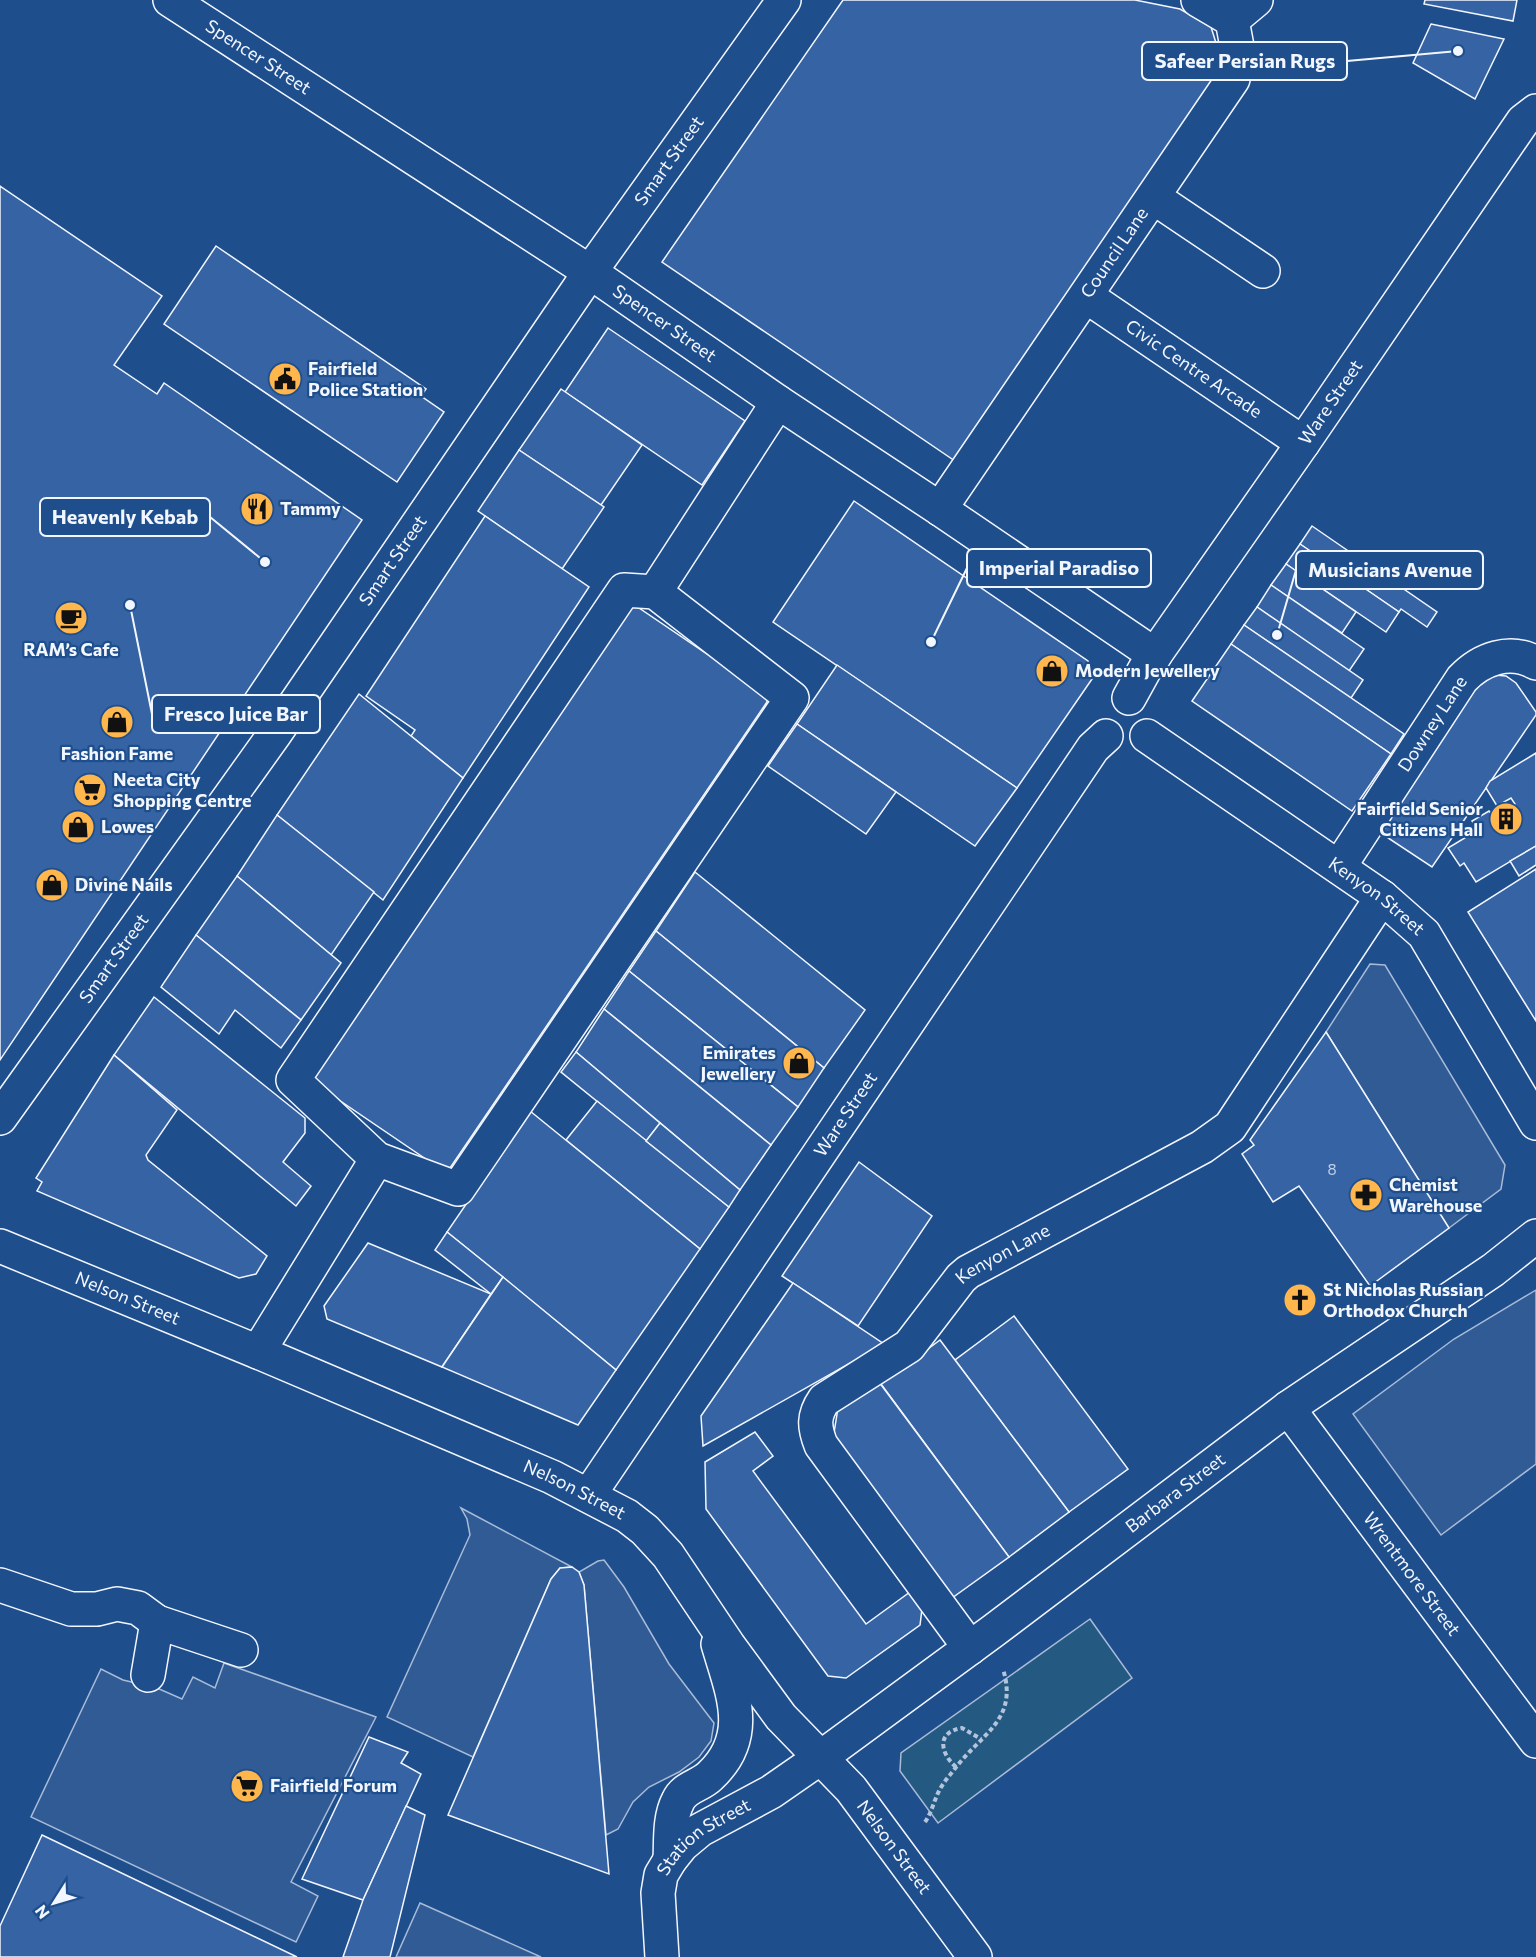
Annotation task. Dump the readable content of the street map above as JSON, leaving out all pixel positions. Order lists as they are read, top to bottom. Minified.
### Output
{"streets":{"street":["Spencer Street","Smart Street","Council Lane","Civic Centre Arcade","Ware Street","Downey Lane","Kenyon Street","Kenyon Lane","Nelson Street","Barbara Street","Wrentmore Street","Station Street"]},"crossings":[["Spencer Street","Smart Street"],["Spencer Street","Council Lane"],["Spencer Street","Ware Street"],["Council Lane","Civic Centre Arcade"],["Civic Centre Arcade","Ware Street"],["Ware Street","Kenyon Street"],["Ware Street","Nelson Street"],["Downey Lane","Kenyon Street"],["Kenyon Street","Kenyon Lane"],["Kenyon Lane","Barbara Street"],["Nelson Street","Barbara Street"],["Nelson Street","Station Street"],["Barbara Street","Wrentmore Street"],["Barbara Street","Station Street"]],"places":{"other":["Safeer Persian Rugs","Heavenly Kebab","Fresco Juice Bar","Musicians Avenue","Imperial Paradiso"],"public building":["Fairfield Police Station"],"restaurant":["Tammy"],"cafe":["RAM’s Cafe"],"shop":["Modern Jewellery","Fashion Fame","Lowes","Divine Nails","Emirates Jewellery"],"supermarket":["Neeta City Shopping Centre","Fairfield Forum"],"building":["Fairfield Senior Citizens Hall"],"pharmacy":["Chemist Warehouse"],"church":["St Nicholas Russian Orthodox Church"]},"house_numbers":["8"],"north":"bottom left"}
